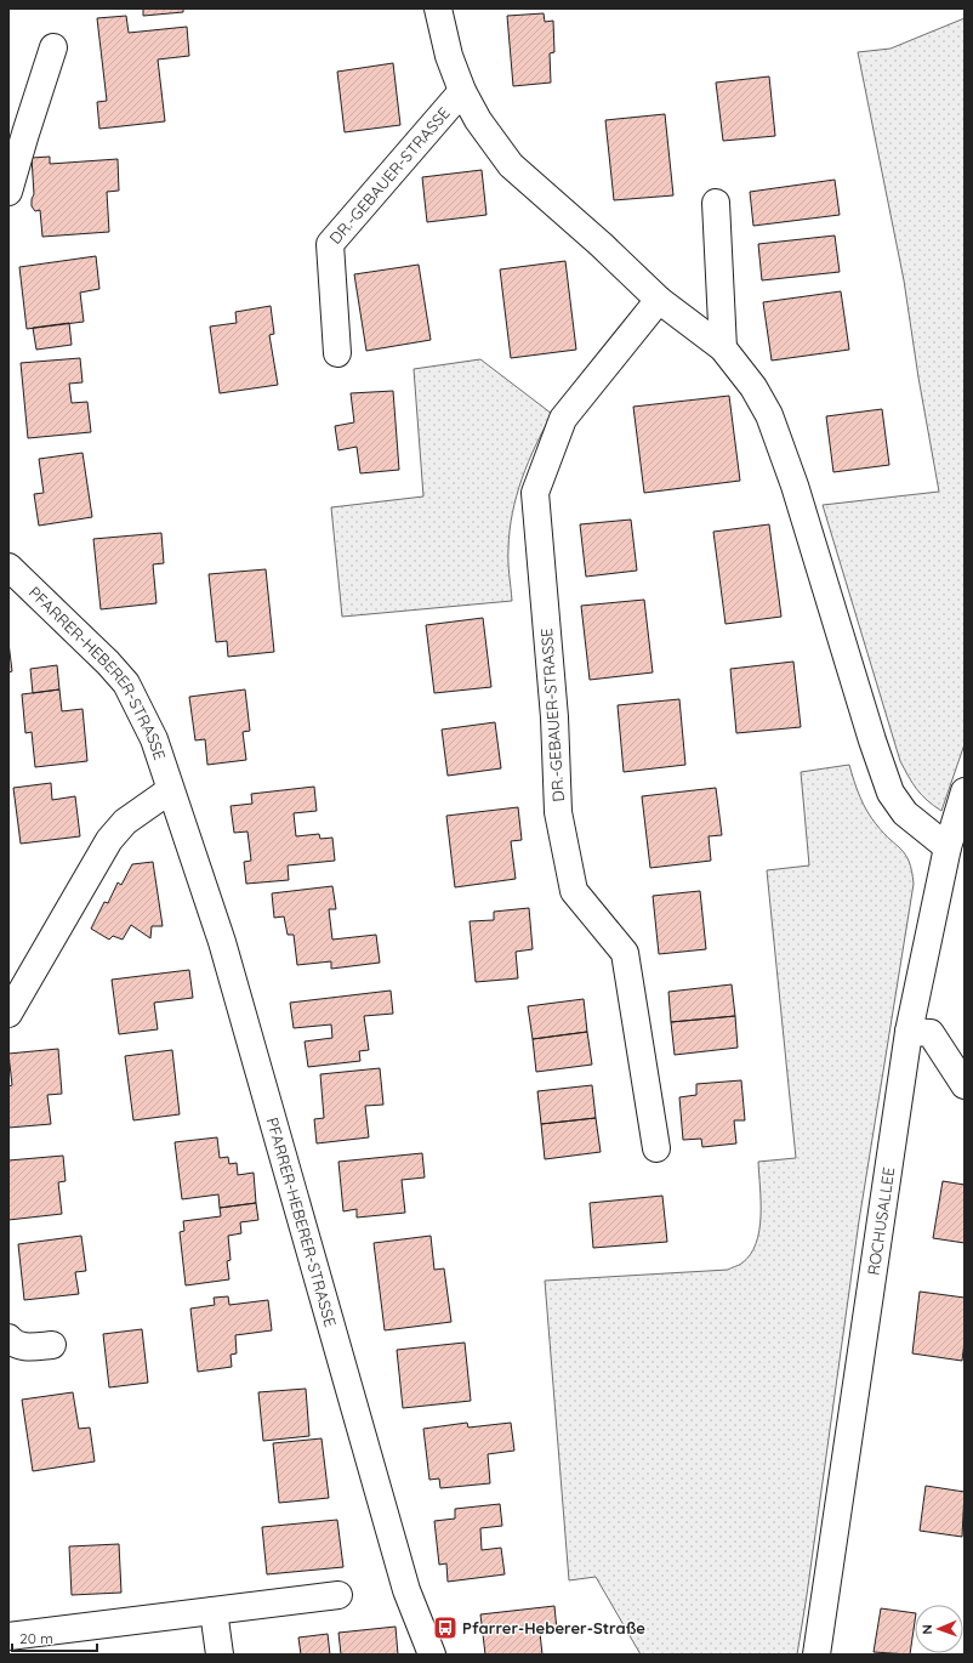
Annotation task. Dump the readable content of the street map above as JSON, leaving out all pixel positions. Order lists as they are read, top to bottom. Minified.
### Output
{"streets":{"street":["DR.-GEBAUER-STRASSE","PFARRER-HEBERER-STRASSE","ROCHUSALLEE"]},"crossings":[["DR.-GEBAUER-STRASSE","ROCHUSALLEE"]],"places":{"bus stop":["Pfarrer-Heberer-Straße"]},"scale_bar":"20 m","north":"left"}
